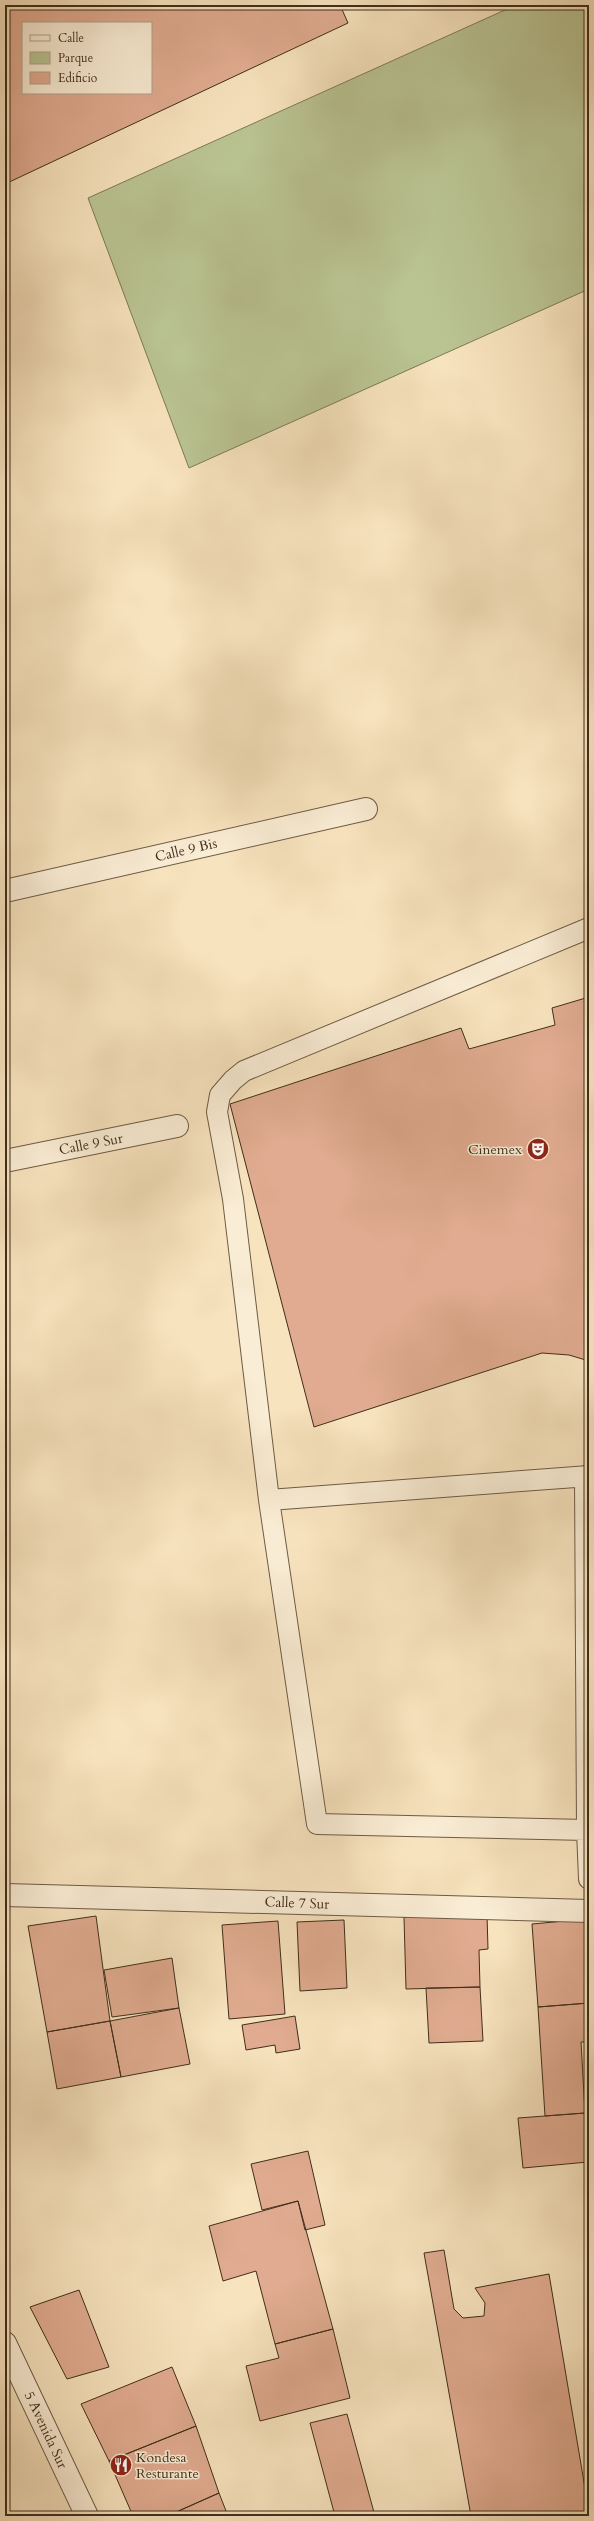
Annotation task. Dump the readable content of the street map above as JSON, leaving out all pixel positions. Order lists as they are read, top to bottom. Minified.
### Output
{"streets":{"street":["Calle 9 Bis","Calle 9 Sur","Calle 7 Sur","5 Avenida Sur"]},"places":{"theatre":["Cinemex"],"restaurant":["Kondesa Resturante"]},"legend":["Calle","Parque","Edificio"]}
